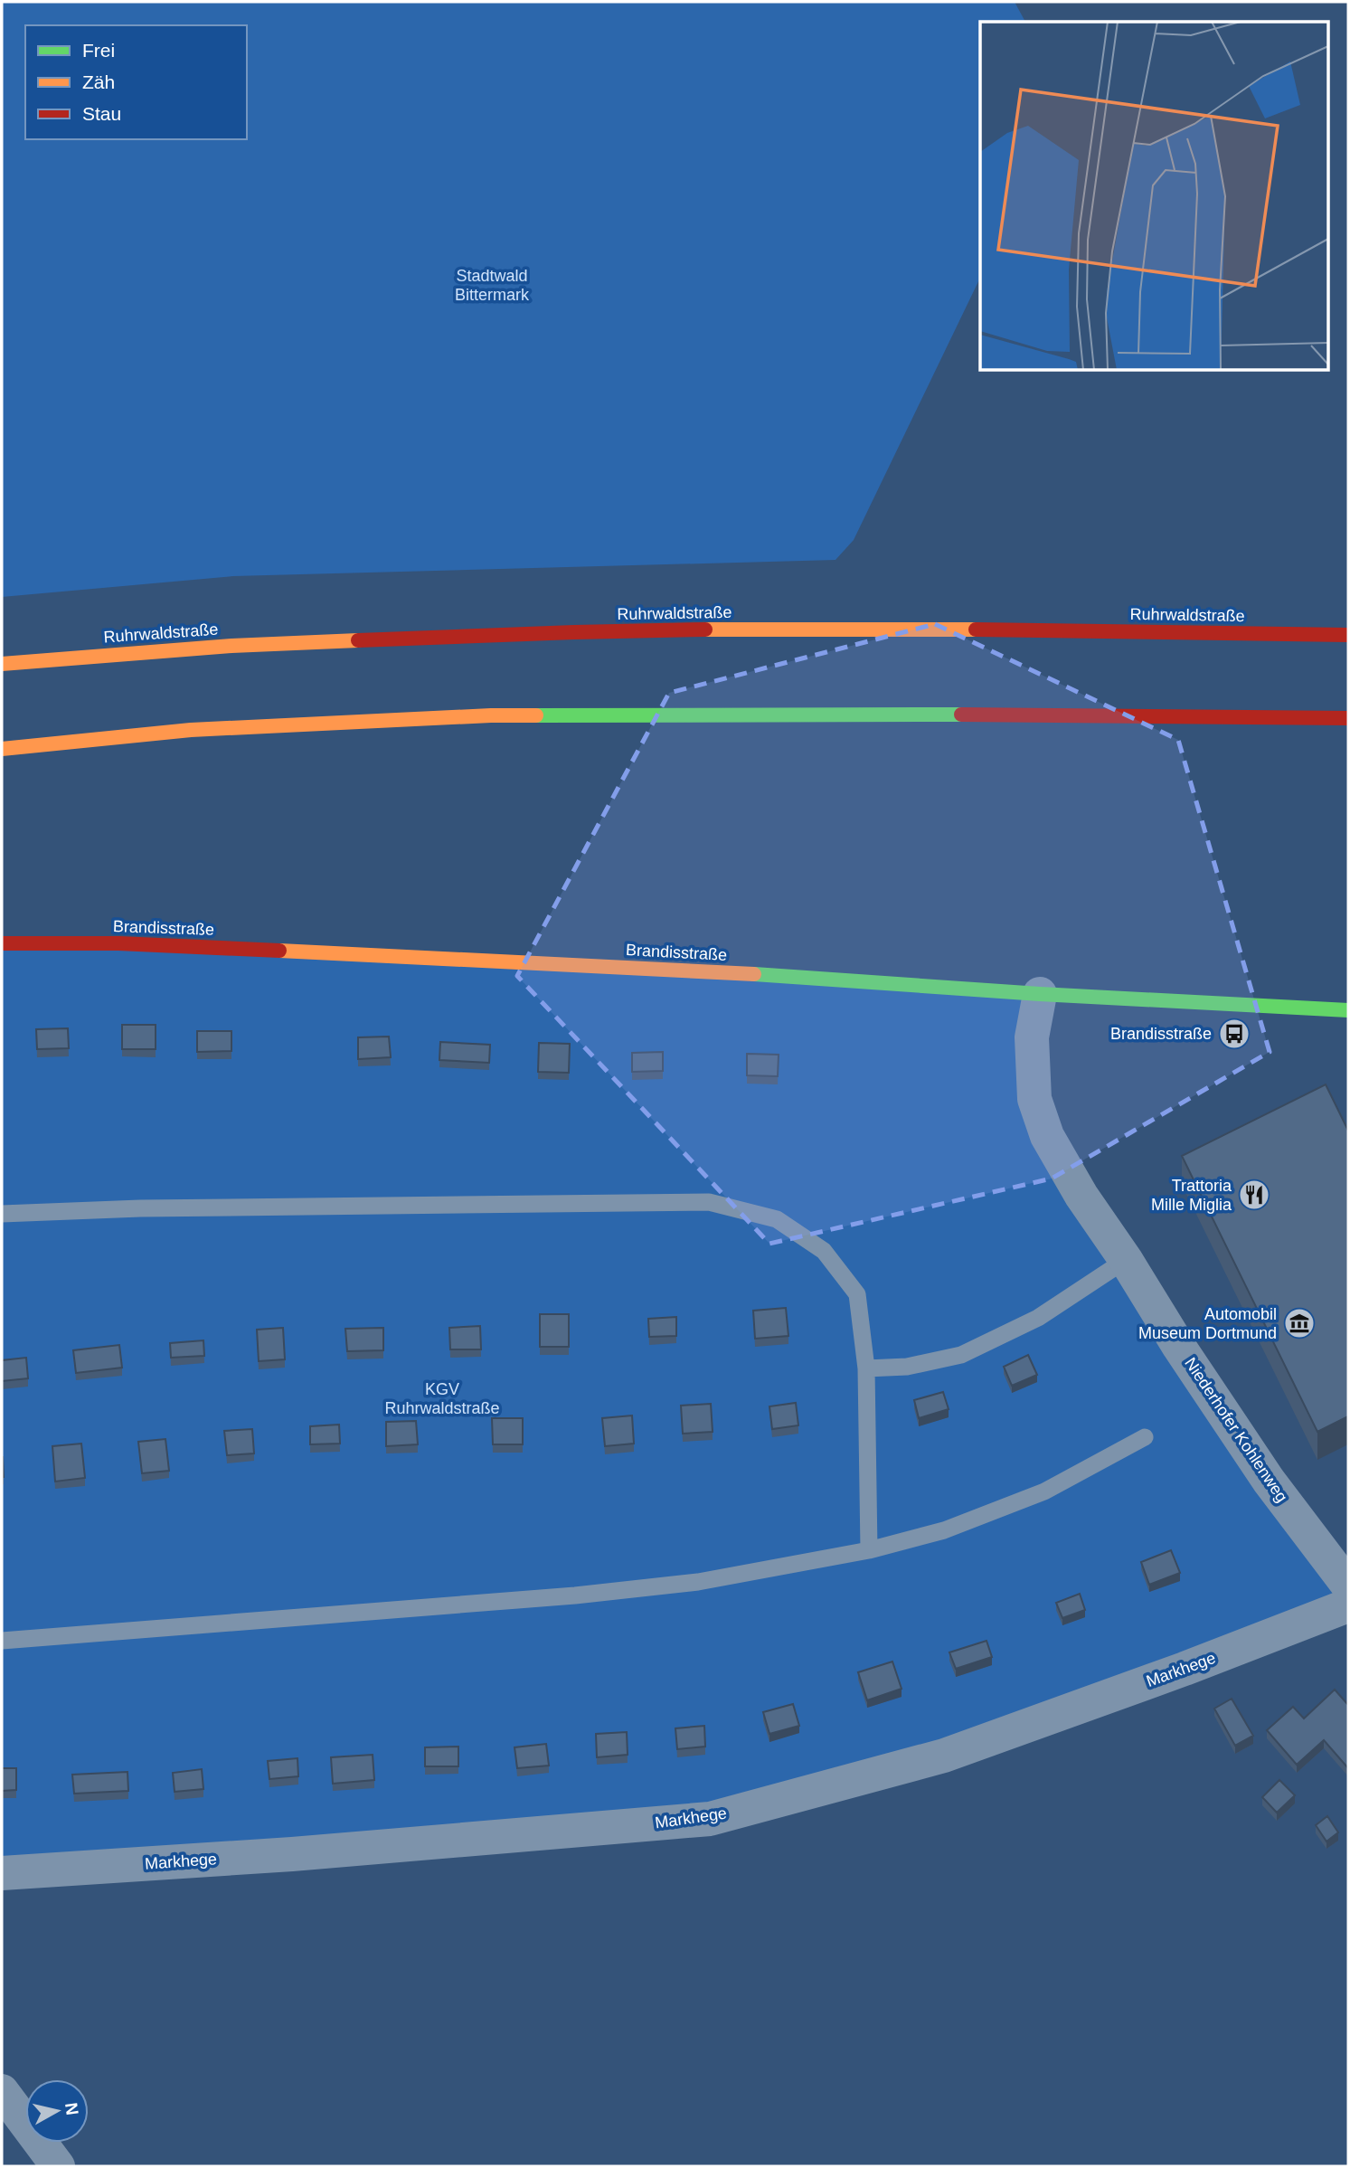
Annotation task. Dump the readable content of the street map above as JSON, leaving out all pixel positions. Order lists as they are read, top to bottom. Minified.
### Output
{"streets":{"main road":["Ruhrwaldstraße","Brandisstraße"],"street":["Niederhofer Kohlenweg","Markhege"]},"crossings":[["Brandisstraße","Niederhofer Kohlenweg"]],"parks":["Stadtwald Bittermark","KGV Ruhrwaldstraße"],"places":{"bus stop":["Brandisstraße"],"restaurant":["Trattoria Mille Miglia"],"museum":["Automobil Museum Dortmund"]},"legend":["Frei","Zäh","Stau"],"north":"right"}
